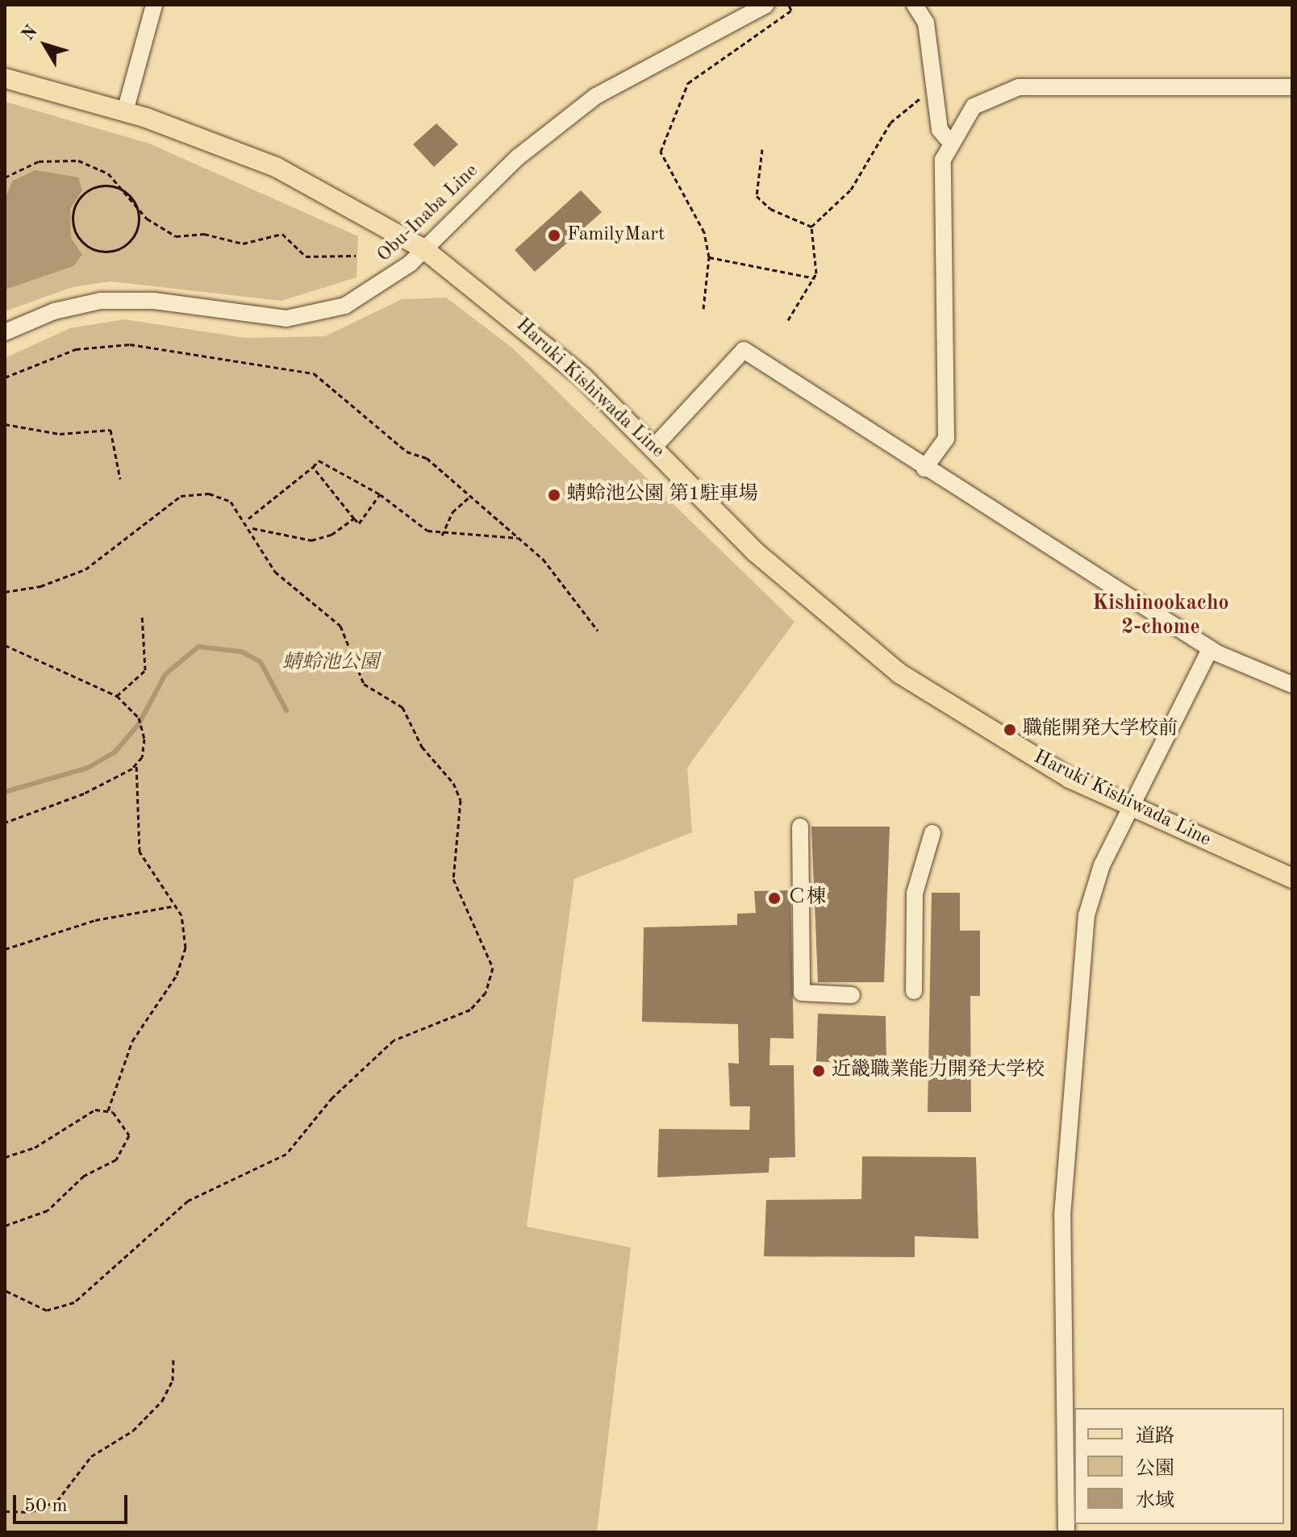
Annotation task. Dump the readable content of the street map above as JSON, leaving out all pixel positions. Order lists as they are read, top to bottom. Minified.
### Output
{"streets":{"main road":["Haruki Kishiwada Line"],"street":["Obu-Inaba Line"]},"crossings":[["Obu-Inaba Line","Haruki Kishiwada Line"]],"districts":["Kishinookacho 2-chome"],"parks":["蜻蛉池公園"],"places":["FamilyMart","蜻蛉池公園 第1駐車場","職能開発大学校前","Ｃ棟","近畿職業能力開発大学校"],"legend":["道路","公園","水域"],"scale_bar":"50 m","north":"top left"}
